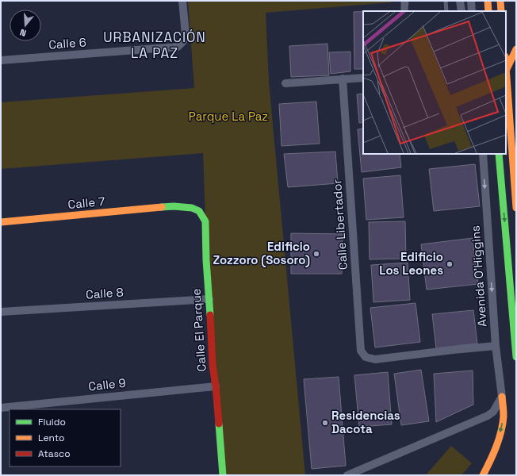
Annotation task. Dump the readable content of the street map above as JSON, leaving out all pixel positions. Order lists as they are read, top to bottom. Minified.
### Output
{"streets":{"main road":["Calle 7","Calle El Parque"],"street":["Calle 6","Calle Libertador","Avenida O'Higgins","Calle 8","Calle 9"]},"crossings":[["Calle 7","Calle El Parque"],["Calle Libertador","Avenida O'Higgins"],["Calle 8","Calle El Parque"],["Calle El Parque","Calle 9"]],"one_way":["Avenida O'Higgins"],"districts":["URBANIZACIÓN LA PAZ"],"parks":["Parque La Paz"],"places":["Edificio Zozzoro (Sosoro)","Edificio Los Leones","Residencias Dacota"],"legend":["Fluido","Lento","Atasco"],"north":"bottom"}
